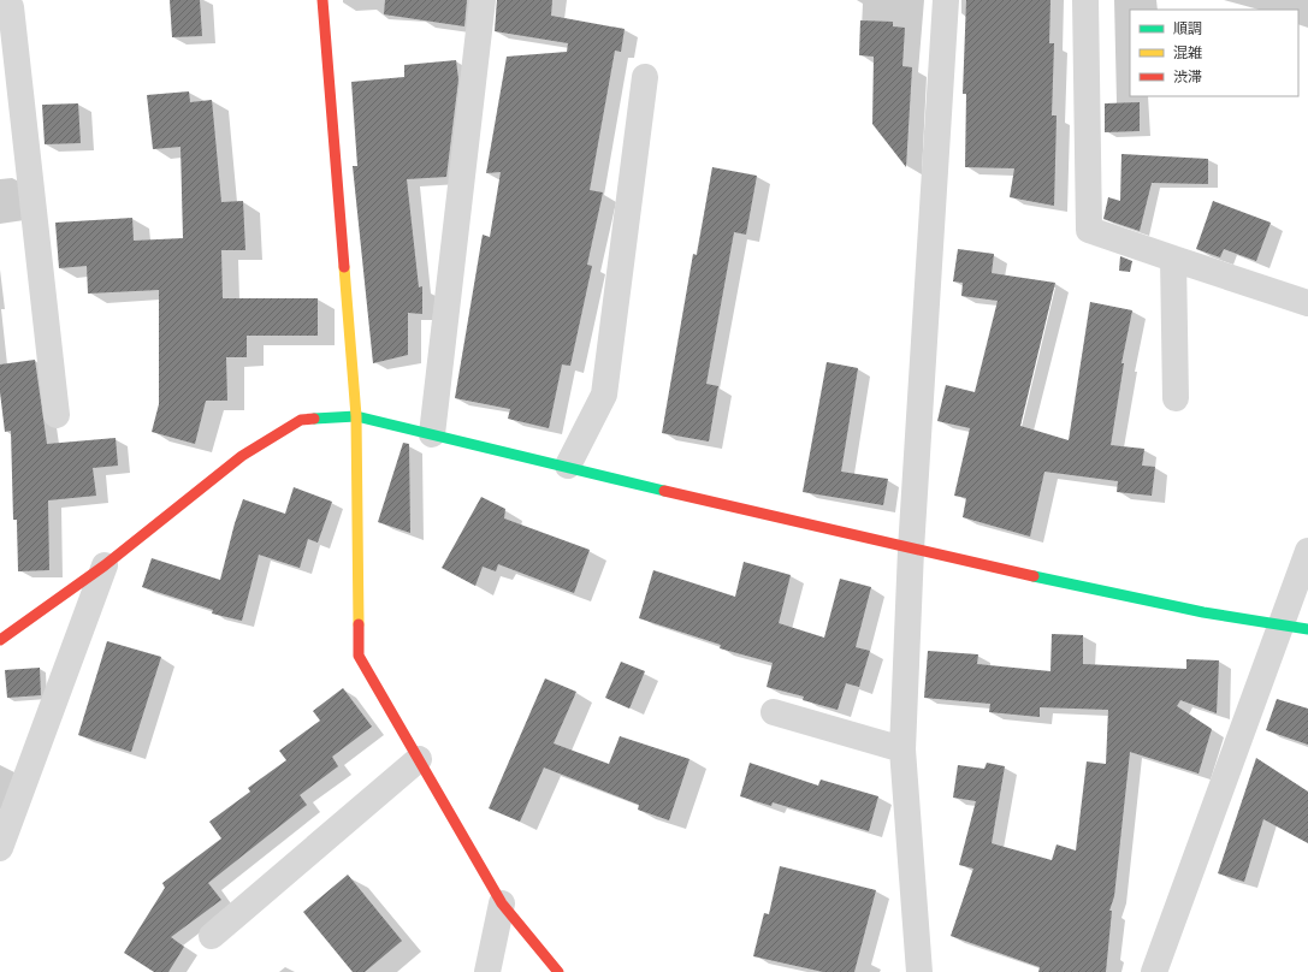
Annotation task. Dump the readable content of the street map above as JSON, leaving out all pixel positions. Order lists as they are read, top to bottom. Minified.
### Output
{"legend":["順調","混雑","渋滞"]}
